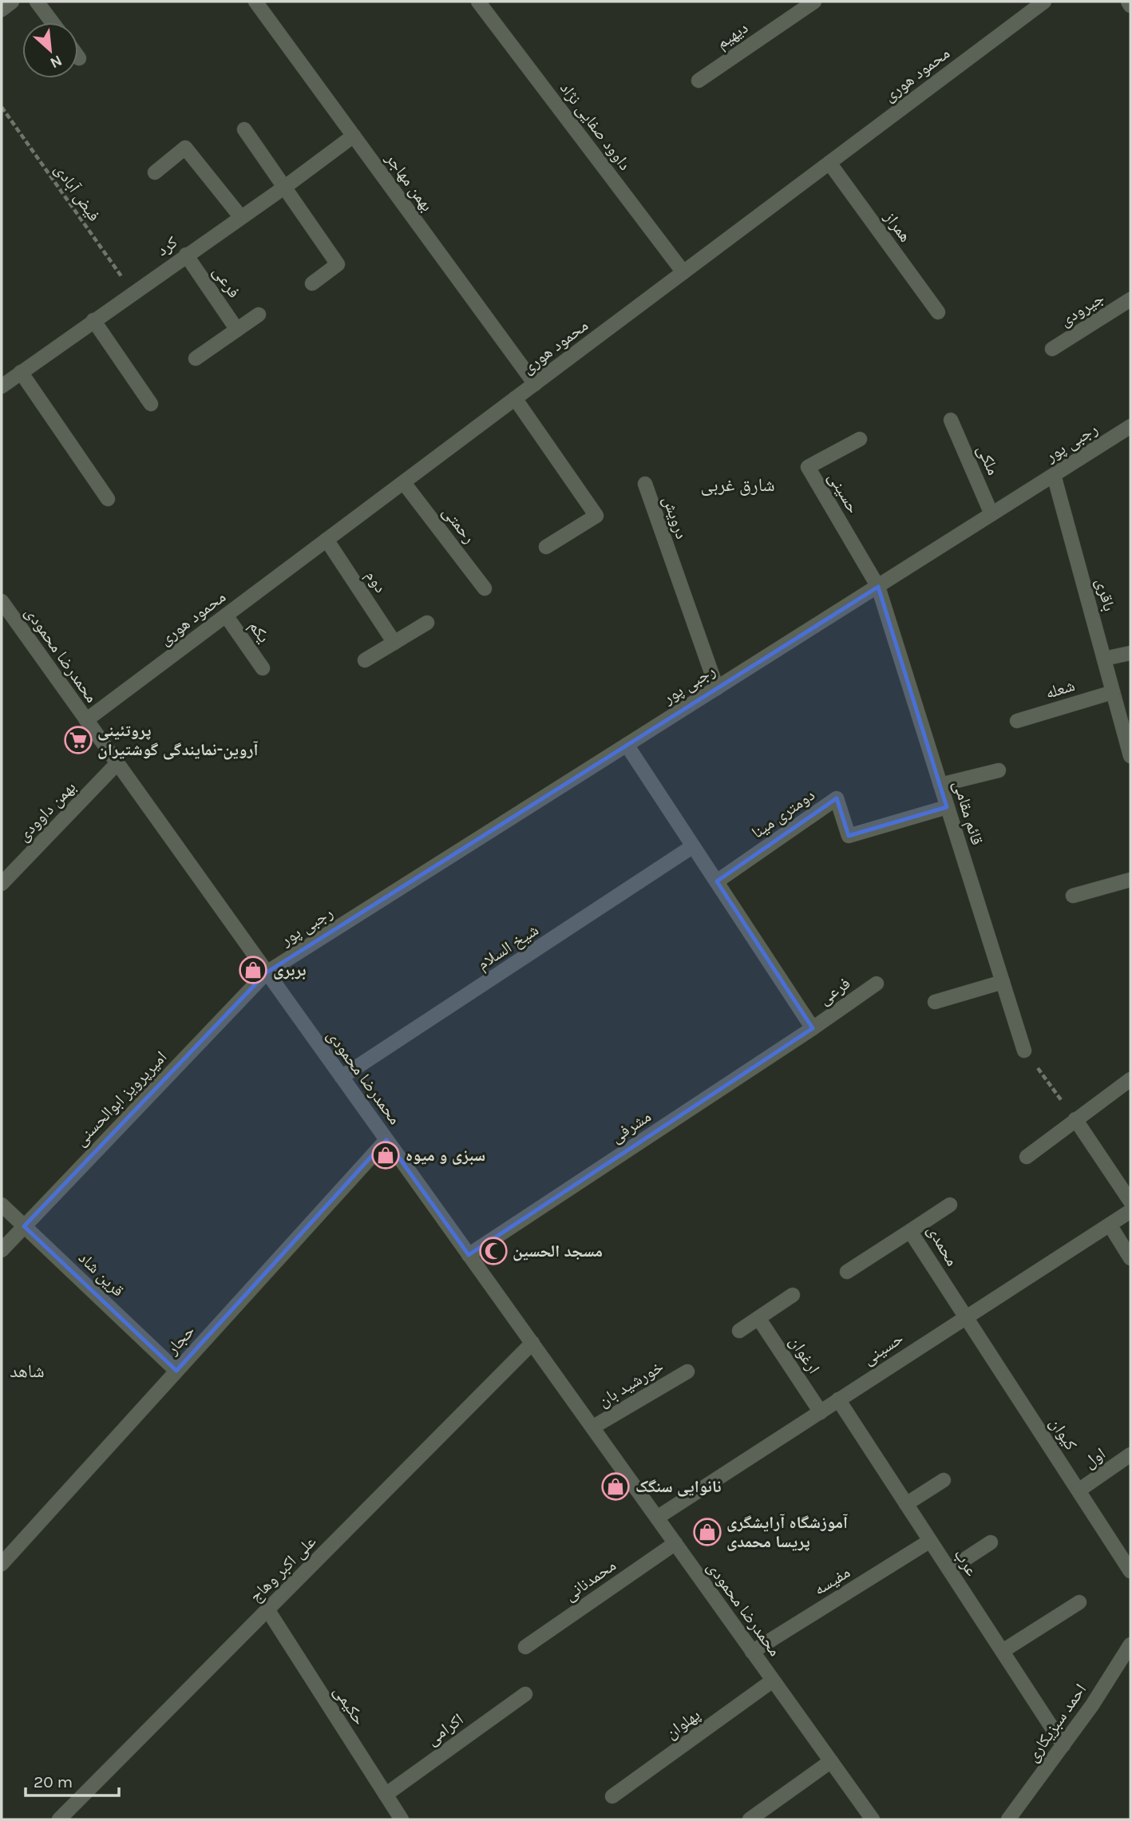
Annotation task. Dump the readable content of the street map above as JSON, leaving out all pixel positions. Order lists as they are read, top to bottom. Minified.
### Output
{"streets":{"street":["دیهیم","محمود هوری","داوود صفایی نژاد","بهمن مهاجر","همراز","کرد","فرعی","جیرودی","رجبی پور","ملکی","حسینی","درویش","رحمتی","دوم","باقری","یکم","محمدرضا محمودی","شعله","بهمن داوودی","قائم مقامی","دومتری مینا","شیخ السلام","امیرپرویز ابوالحسنی","مشرفی","محمدی","قرین شاد","حجار","ارغوان","خورشید بان","کیوان","اول","عرب","علی اکبر وهاج","محمدنانی","مفیسه","حکیمی","احمد سبزیکاری","پهلوان","اکرامی"],"path":["فیض آبادی"]},"crossings":[["محمود هوری","داوود صفایی نژاد"],["محمود هوری","بهمن مهاجر"],["محمود هوری","همراز"],["محمود هوری","رحمتی"],["محمود هوری","دوم"],["محمود هوری","یکم"],["محمود هوری","محمدرضا محمودی"],["بهمن مهاجر","کرد"],["فیض آبادی","کرد"],["کرد","فرعی"],["فرعی","مشرفی"],["رجبی پور","ملکی"],["رجبی پور","حسینی"],["رجبی پور","درویش"],["رجبی پور","باقری"],["رجبی پور","محمدرضا محمودی"],["رجبی پور","قائم مقامی"],["رجبی پور","امیرپرویز ابوالحسنی"],["حسینی","محمدرضا محمودی"],["حسینی","قائم مقامی"],["حسینی","محمدی"],["حسینی","ارغوان"],["حسینی","کیوان"],["حسینی","عرب"],["باقری","شعله"],["محمدرضا محمودی","بهمن داوودی"],["محمدرضا محمودی","شیخ السلام"],["محمدرضا محمودی","امیرپرویز ابوالحسنی"],["محمدرضا محمودی","مشرفی"],["محمدرضا محمودی","حجار"],["محمدرضا محمودی","خورشید بان"],["محمدرضا محمودی","علی اکبر وهاج"],["محمدرضا محمودی","محمدنانی"],["محمدرضا محمودی","مفیسه"],["محمدرضا محمودی","پهلوان"],["قائم مقامی","دومتری مینا"],["امیرپرویز ابوالحسنی","قرین شاد"],["محمدی","کیوان"],["قرین شاد","حجار"],["کیوان","اول"],["عرب","مفیسه"],["عرب","احمد سبزیکاری"],["علی اکبر وهاج","حکیمی"],["حکیمی","اکرامی"]],"districts":["شارق غربی","شاهد"],"places":{"supermarket":["پروتئینی آروین-نمایندگی گوشتیران"],"shop":["بربری","سبزی و میوه","نانوایی سنگک","آموزشگاه آرایشگری پریسا محمدی"],"mosque":["مسجد الحسین"]},"scale_bar":"20 m","north":"bottom right"}
